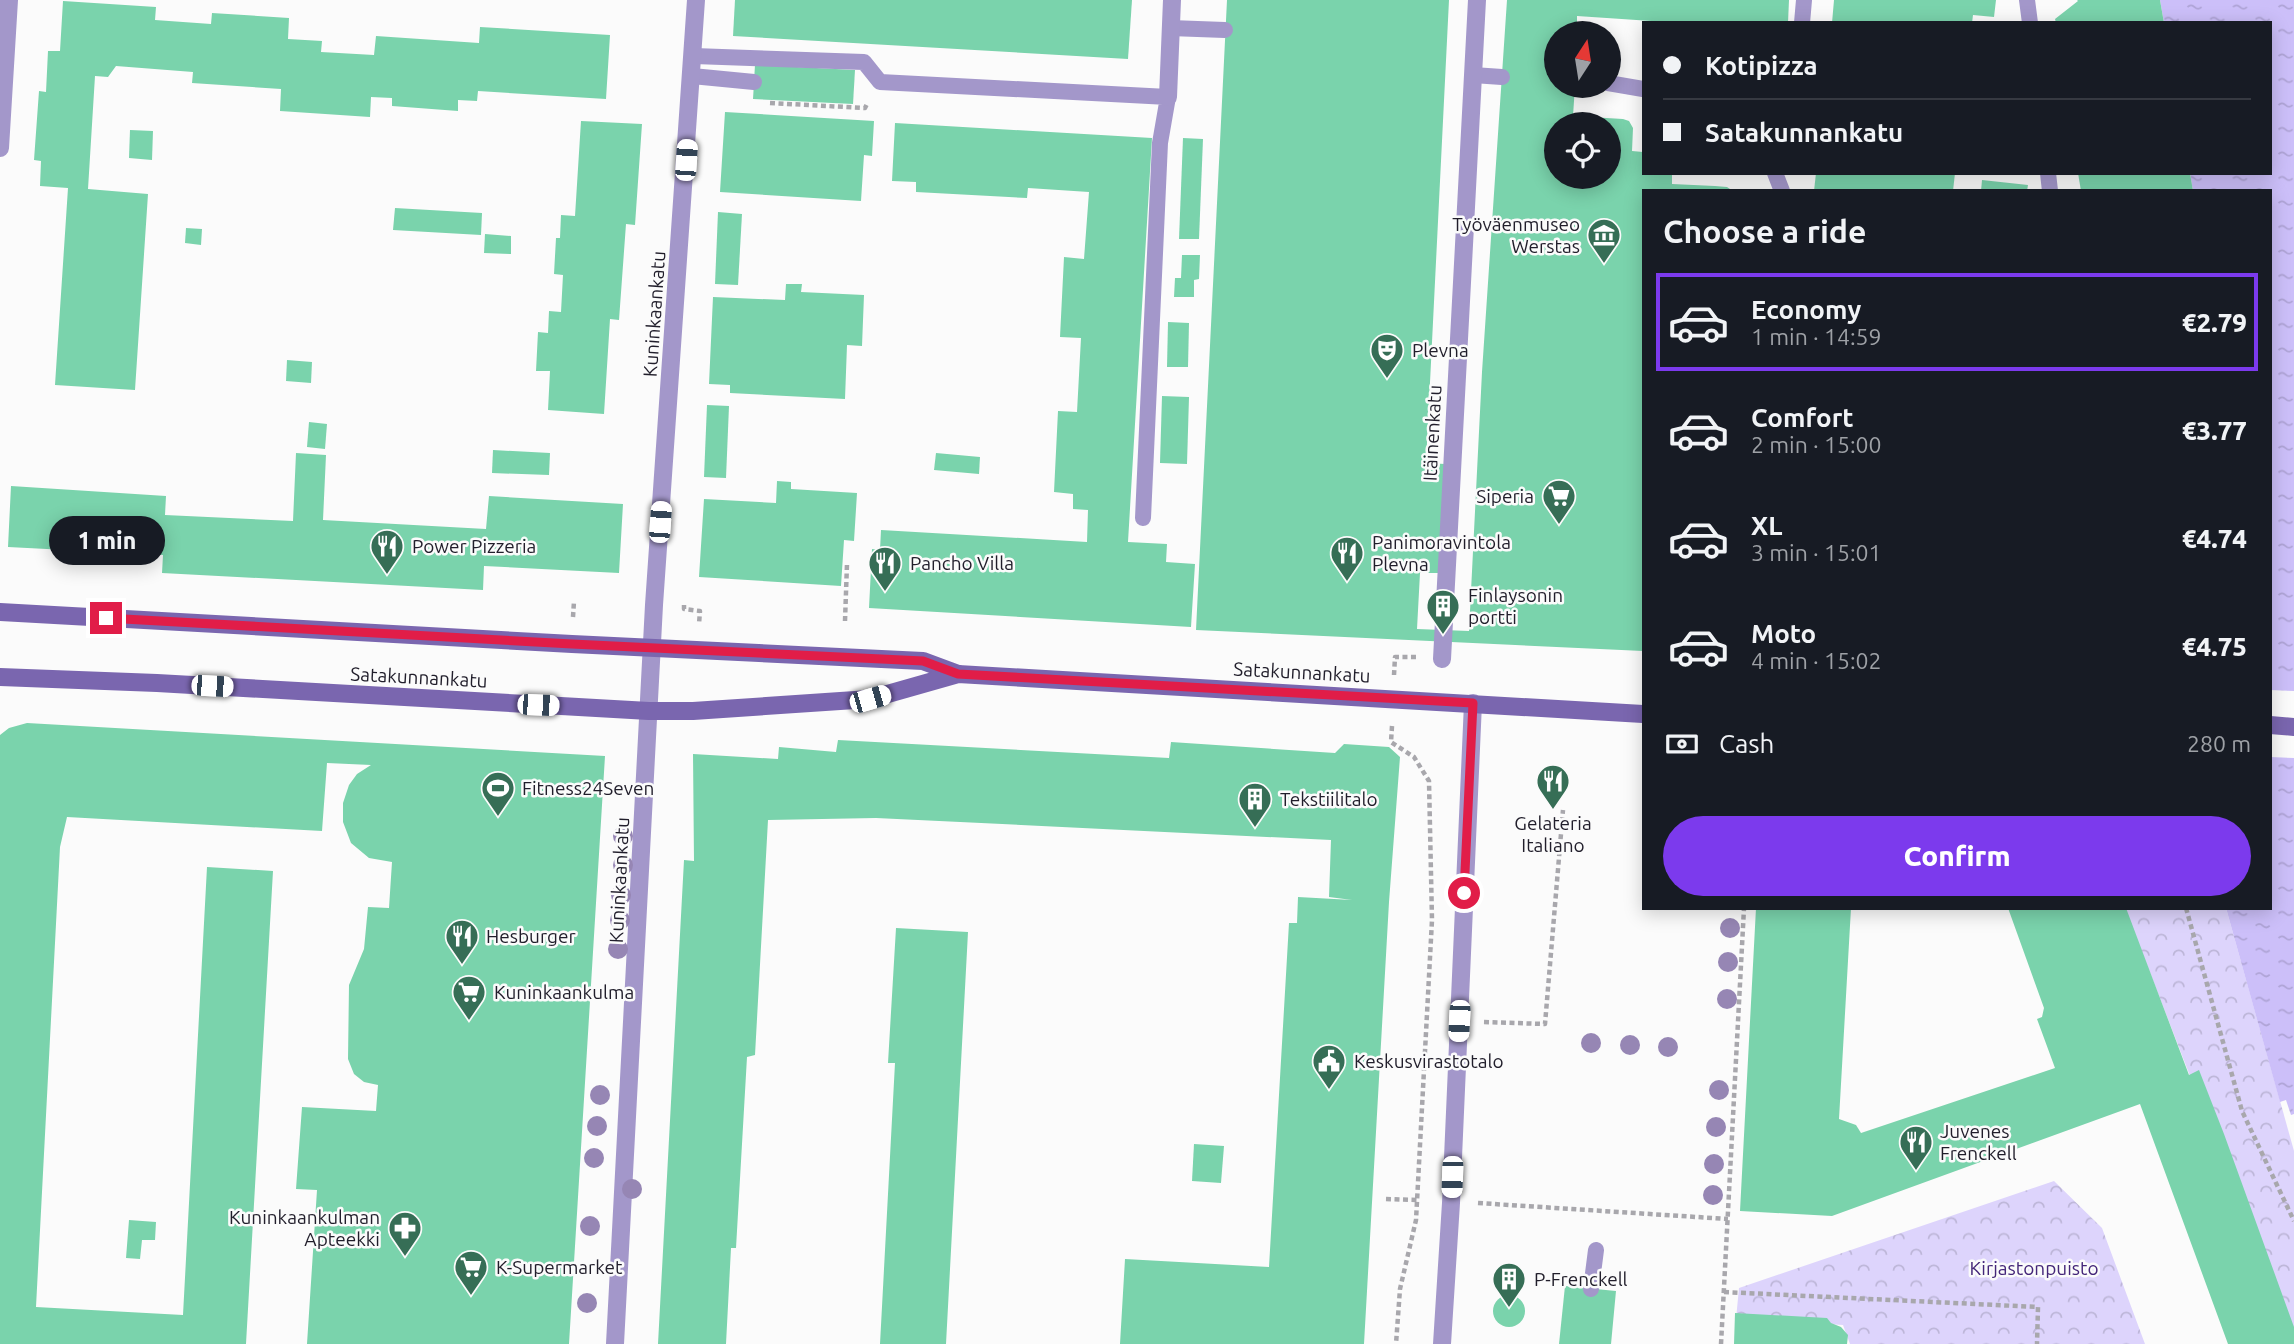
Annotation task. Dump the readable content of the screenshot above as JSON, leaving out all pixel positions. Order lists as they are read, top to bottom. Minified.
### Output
{"streets":{"main road":["Satakunnankatu"],"street":["Kuninkaankatu","Itäinenkatu"]},"crossings":[["Kuninkaankatu","Satakunnankatu"]],"parks":["Kirjastonpuisto"],"places":{"museum":["Työväenmuseo Werstas"],"theatre":["Plevna"],"supermarket":["Siperia","Kuninkaankulma","K-Supermarket"],"restaurant":["Power Pizzeria","Panimoravintola Plevna","Pancho Villa","Gelateria Italiano","Hesburger","Juvenes Frenckell"],"building":["Finlaysonin portti","Tekstiilitalo","P-Frenckell"],"sports":["Fitness24Seven"],"public building":["Keskusvirastotalo"],"pharmacy":["Kuninkaankulman Apteekki"]},"north":"top","page":{"banner":["Kotipizza","Satakunnankatu"],"heading":"Choose a ride","list":[{"name":"Economy","note":"1 min · 14:59","value":"€2.79"},{"name":"Comfort","note":"2 min · 15:00","value":"€3.77"},{"name":"XL","note":"3 min · 15:01","value":"€4.74"},{"name":"Moto","note":"4 min · 15:02","value":"€4.75"}],"bubble":"1 min","pay":["Cash","280 m"],"buttons":"Confirm"}}
